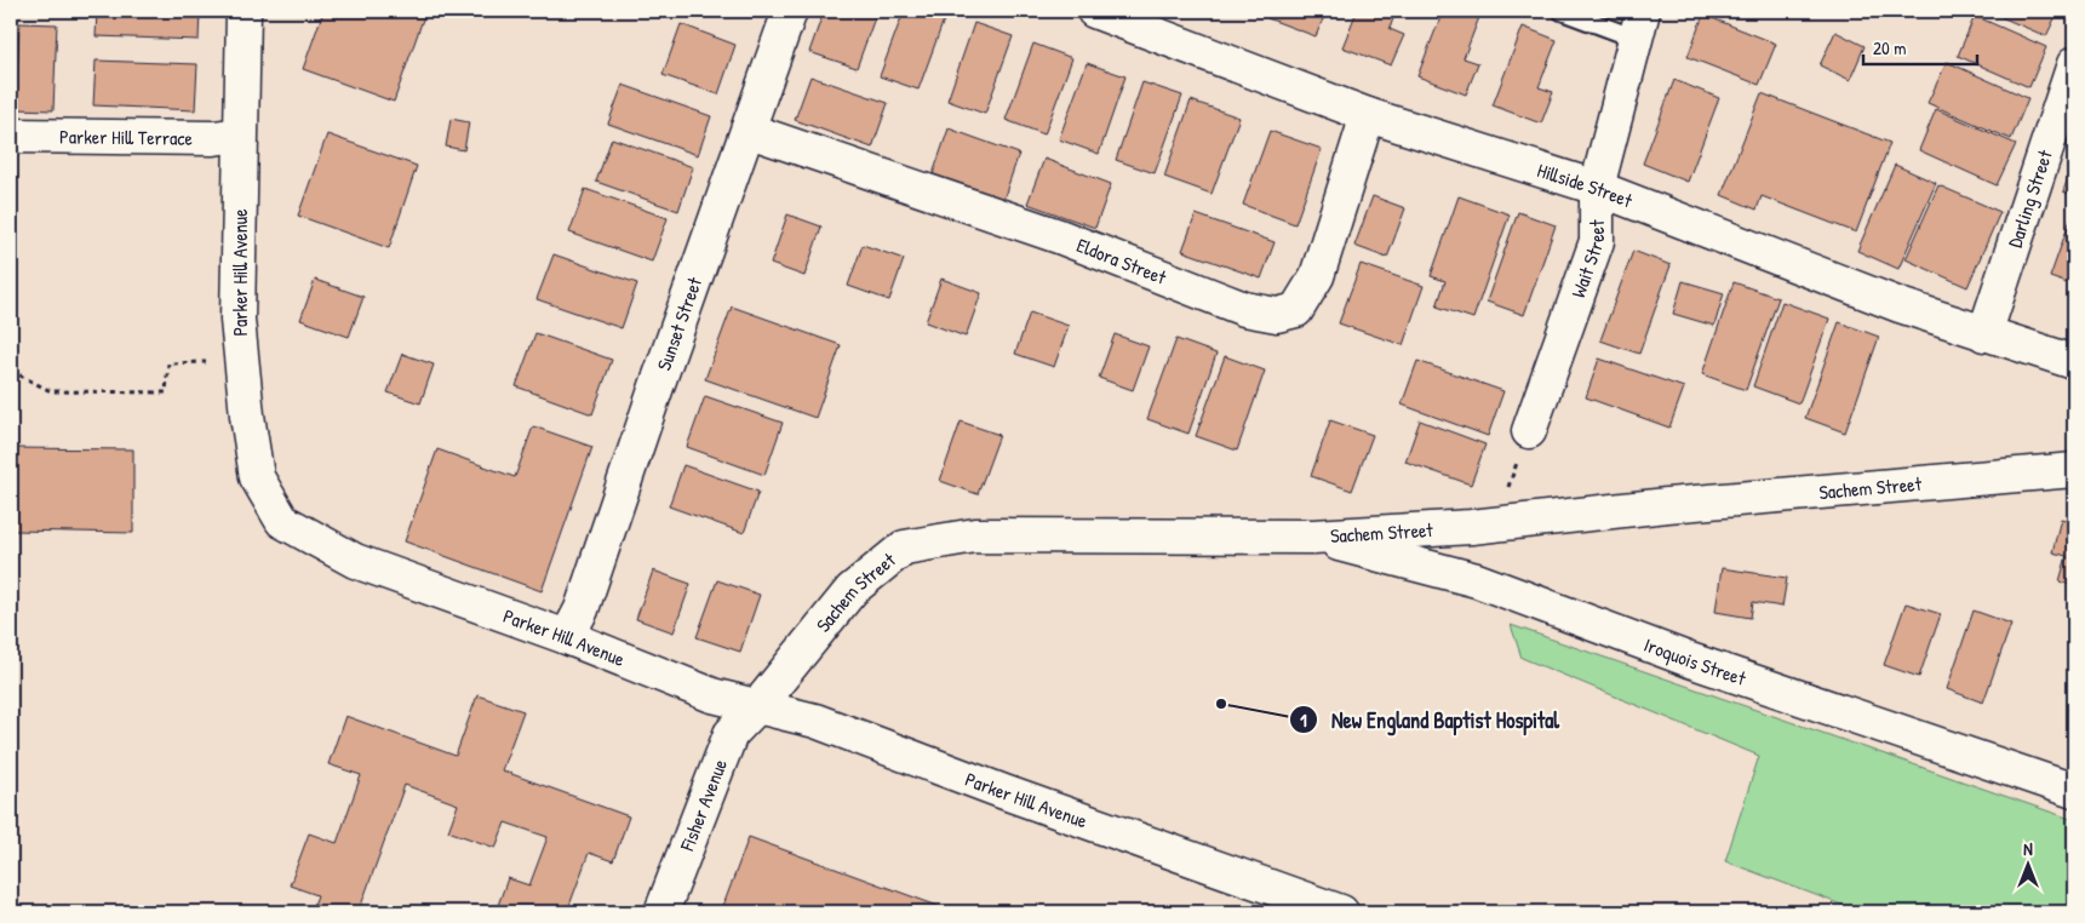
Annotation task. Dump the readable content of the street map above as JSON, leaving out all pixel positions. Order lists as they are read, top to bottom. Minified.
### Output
{"streets":{"street":["Parker Hill Terrace","Hillside Street","Darling Street","Wait Street","Eldora Street","Parker Hill Avenue","Sunset Street","Sachem Street","Iroquois Street","Fisher Avenue"]},"crossings":[["Parker Hill Terrace","Parker Hill Avenue"],["Hillside Street","Darling Street"],["Hillside Street","Wait Street"],["Hillside Street","Eldora Street"],["Eldora Street","Sunset Street"],["Parker Hill Avenue","Sunset Street"],["Parker Hill Avenue","Sachem Street"],["Parker Hill Avenue","Fisher Avenue"],["Sachem Street","Iroquois Street"],["Sachem Street","Fisher Avenue"]],"places":["New England Baptist Hospital"],"scale_bar":"20 m","north":"top"}
